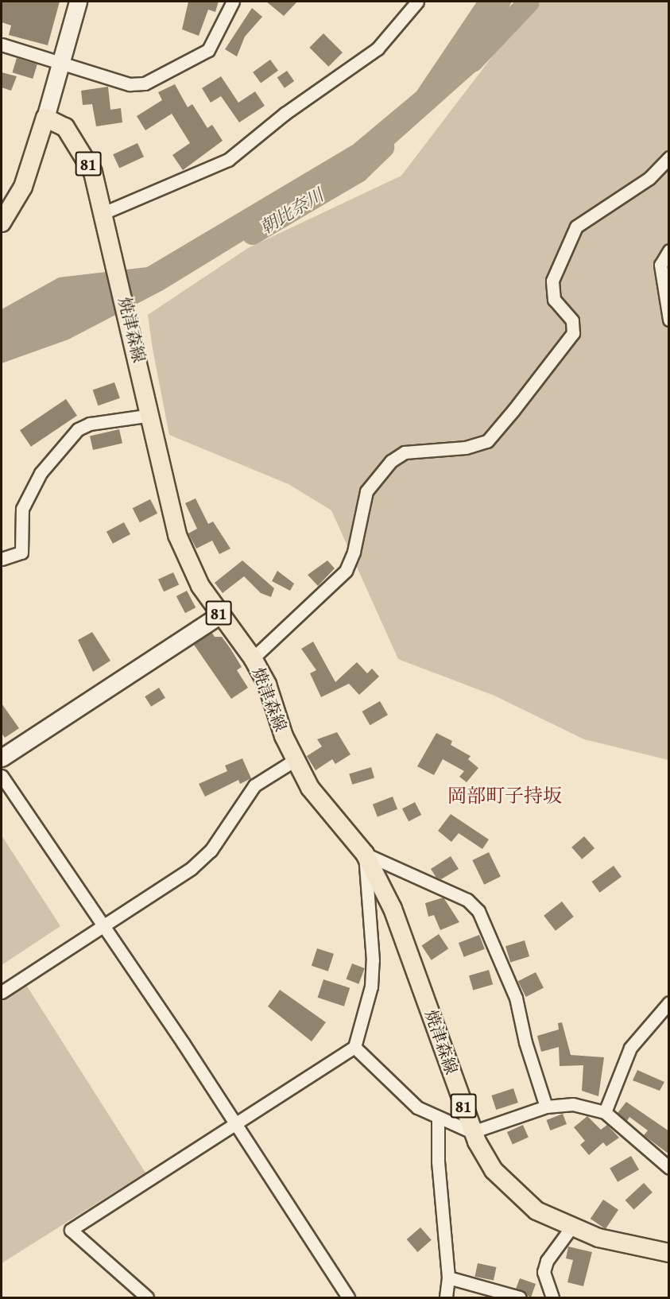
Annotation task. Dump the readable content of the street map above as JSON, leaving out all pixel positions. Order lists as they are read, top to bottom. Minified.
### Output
{"streets":{"main road":["81","焼津森線"]},"districts":["岡部町子持坂"],"water":["朝比奈川"]}
